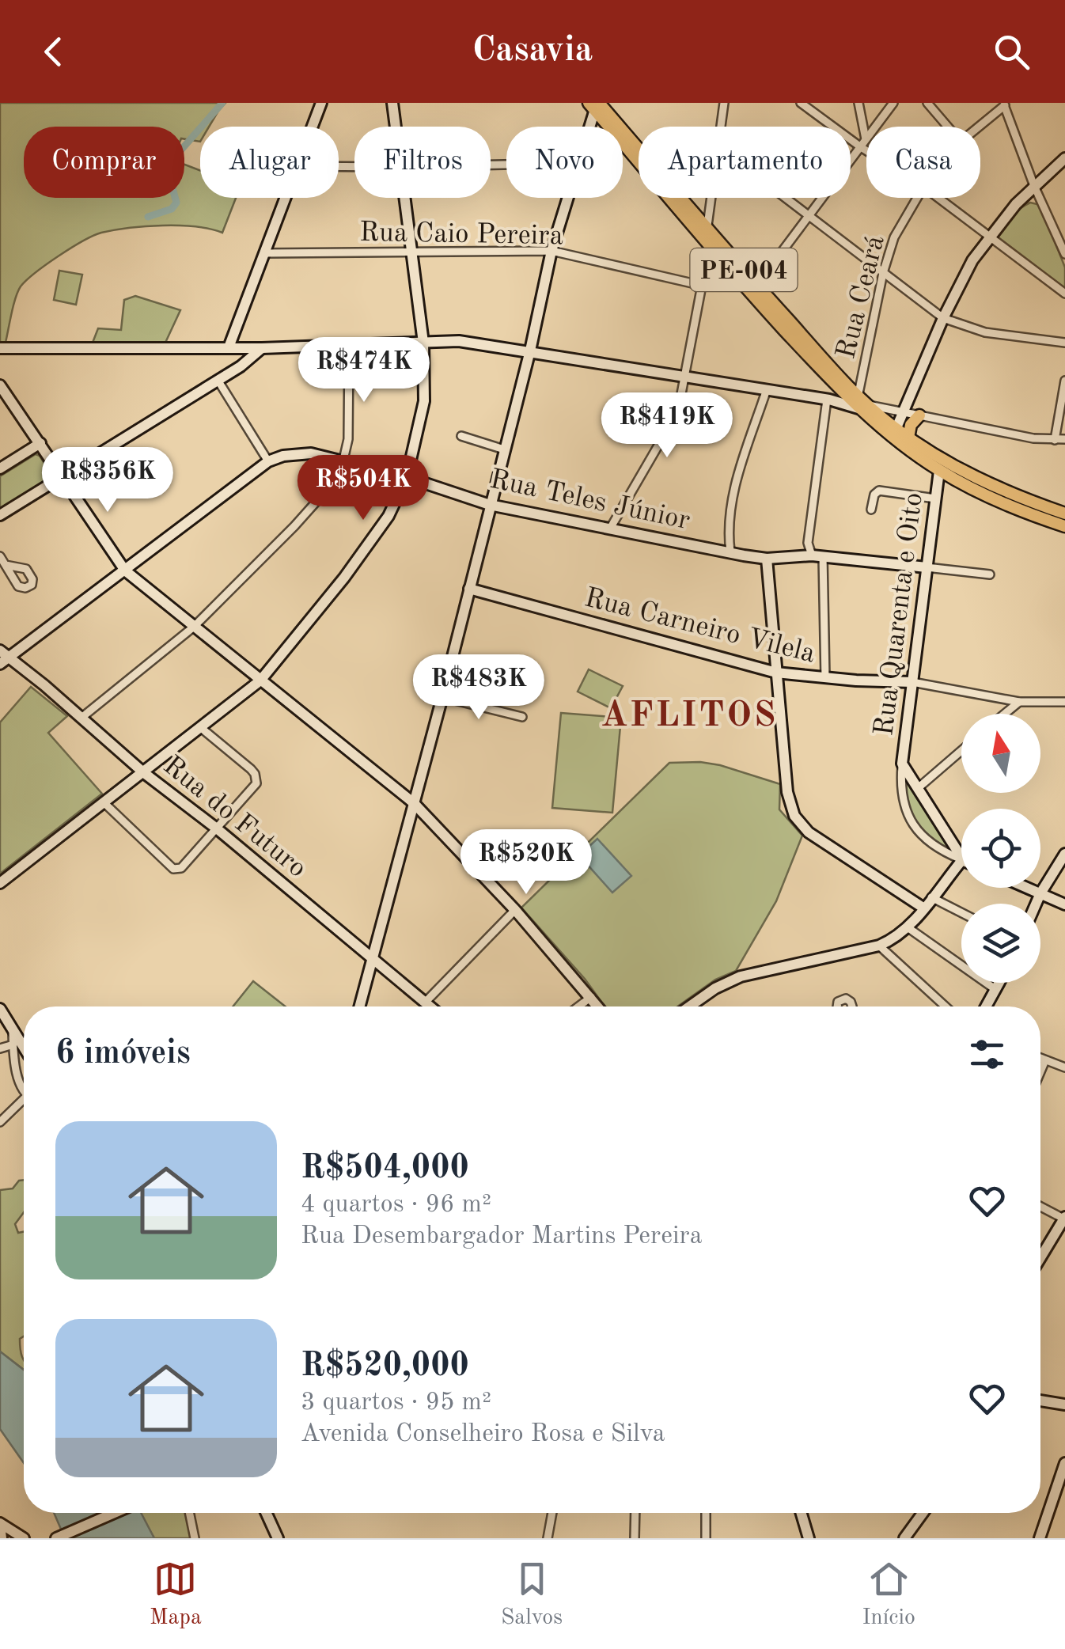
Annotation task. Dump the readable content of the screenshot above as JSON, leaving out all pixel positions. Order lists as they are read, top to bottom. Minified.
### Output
{"streets":{"main road":["PE-004"],"street":["Rua Caio Pereira","Rua Ceará","Rua Teles Júnior","Rua Quarenta e Oito","Rua Carneiro Vilela","Rua do Futuro"]},"crossings":[["PE-004","Rua Ceará"],["PE-004","Rua Quarenta e Oito"],["Rua Teles Júnior","Rua Quarenta e Oito"],["Rua Quarenta e Oito","Rua Carneiro Vilela"]],"districts":["AFLITOS"],"north":"top","page":{"header":"Casavia","chip":["Comprar","Alugar","Filtros","Novo","Apartamento","Casa"],"price":["R$474K","R$419K","R$356K","R$504K","R$483K","R$520K"],"heading":"6 imóveis","list":[{"name":"R$504,000","note":"4 quartos · 96 m² · Rua Desembargador Martins Pereira"},{"name":"R$520,000","note":"3 quartos · 95 m² · Avenida Conselheiro Rosa e Silva"}],"tabs":["Mapa","Salvos","Início"]}}
